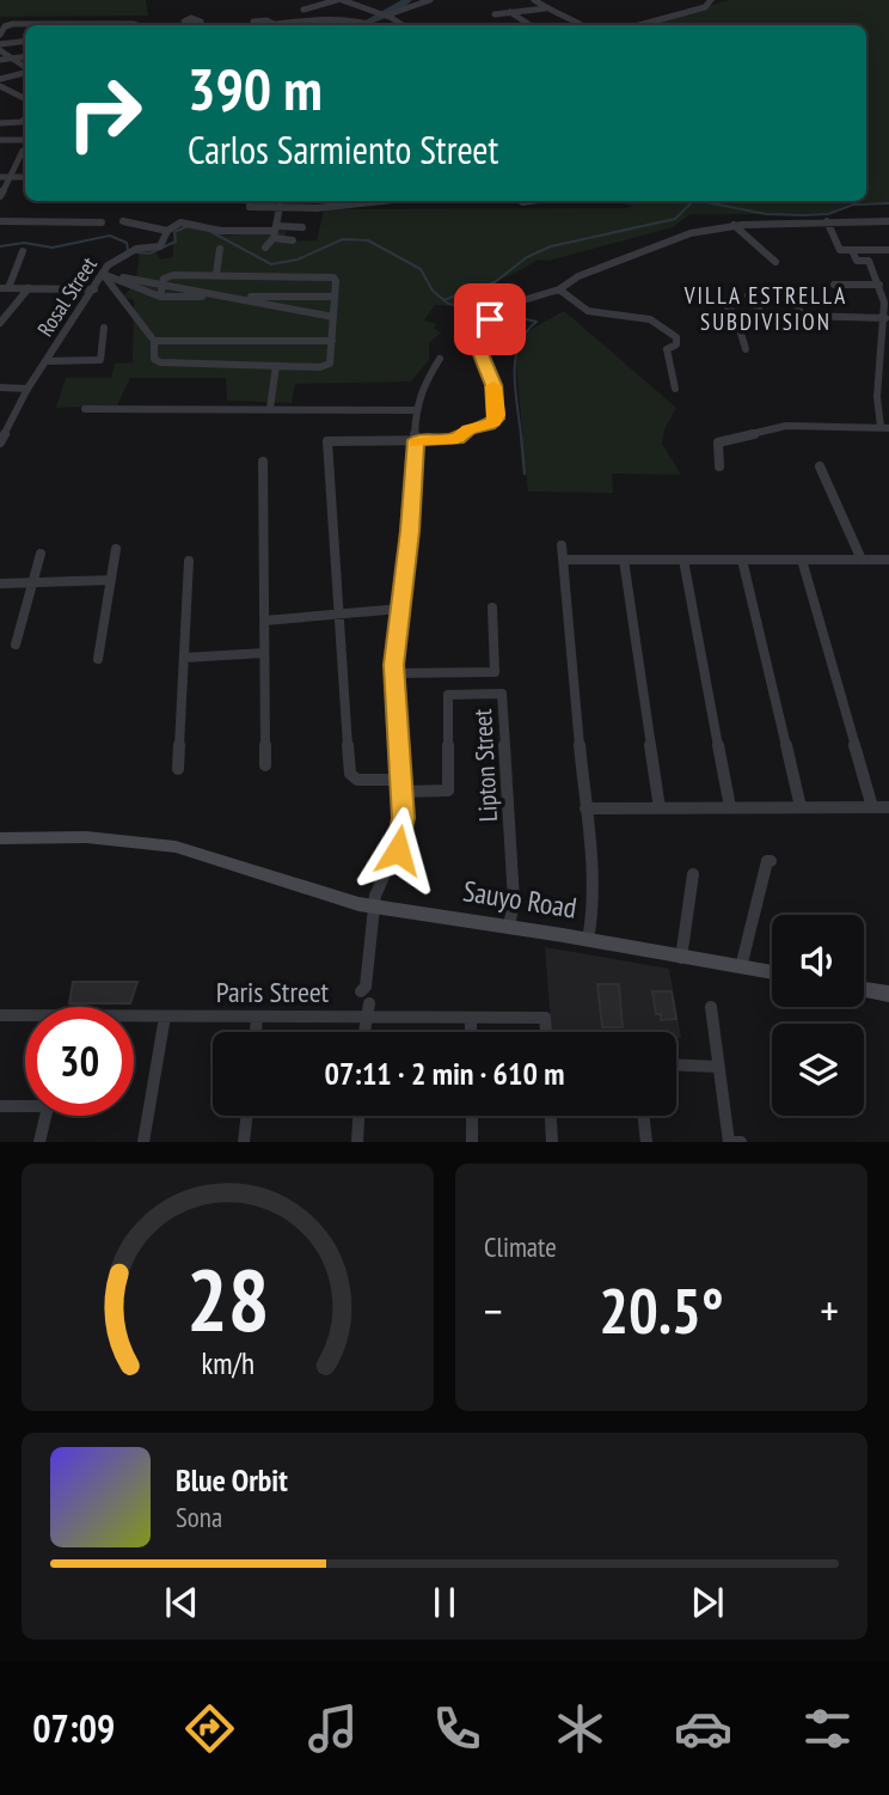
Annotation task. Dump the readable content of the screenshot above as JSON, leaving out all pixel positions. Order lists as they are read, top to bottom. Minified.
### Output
{"streets":{"main road":["Sauyo Road"],"street":["Rosal Street","Lipton Street","Paris Street"]},"crossings":[["Lipton Street","Sauyo Road"]],"districts":["VILLA ESTRELLA SUBDIVISION"],"page":{"turn":["390 m","Carlos Sarmiento Street"],"limit":"30","trip":"07:11 · 2 min · 610 m","tile":"Climate","heat":["−","20.5°","+"],"song":["Blue Orbit","Sona"],"tabs":"07:09","gauge":["28","km/h"]}}
